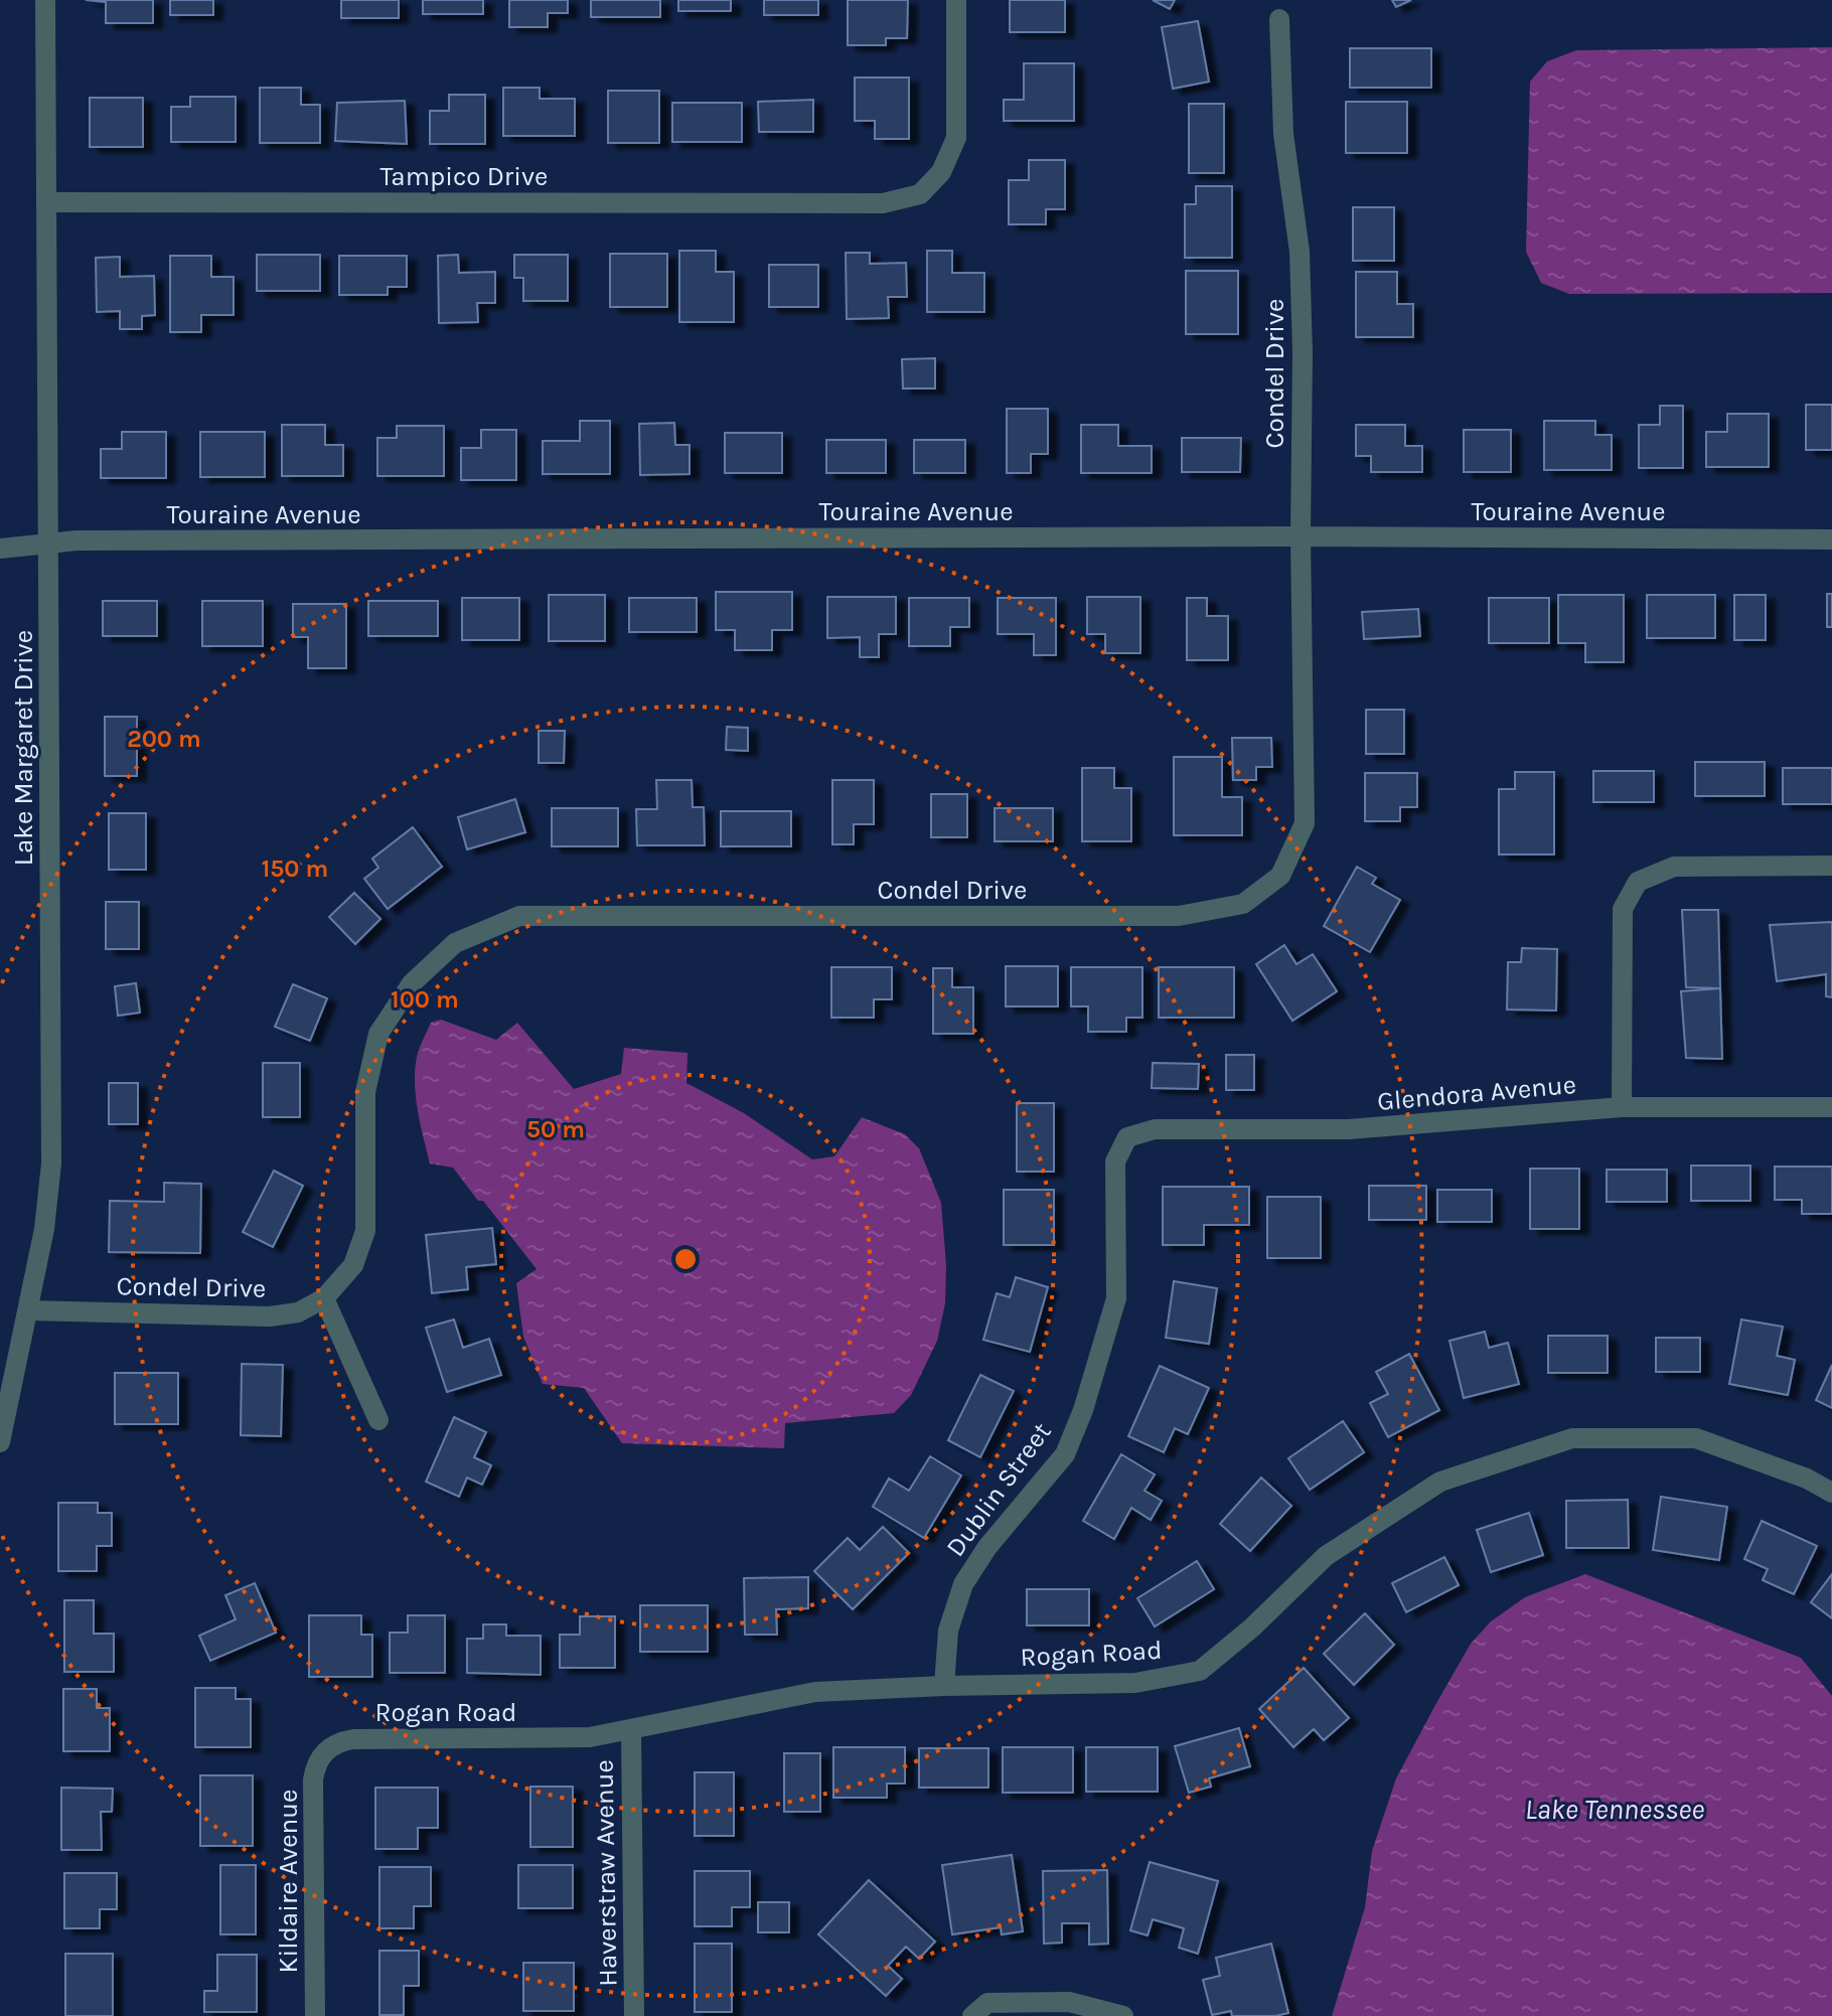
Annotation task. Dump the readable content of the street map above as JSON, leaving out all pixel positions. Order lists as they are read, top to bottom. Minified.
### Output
{"streets":{"street":["Tampico Drive","Condel Drive","Touraine Avenue","Lake Margaret Drive","Glendora Avenue","Dublin Street","Rogan Road","Haverstraw Avenue","Kildaire Avenue"]},"crossings":[["Tampico Drive","Lake Margaret Drive"],["Condel Drive","Touraine Avenue"],["Condel Drive","Lake Margaret Drive"],["Touraine Avenue","Lake Margaret Drive"],["Glendora Avenue","Dublin Street"],["Dublin Street","Rogan Road"],["Rogan Road","Haverstraw Avenue"],["Rogan Road","Kildaire Avenue"]],"water":["Lake Tennessee"],"rings":["200 m","150 m","100 m","50 m"]}
